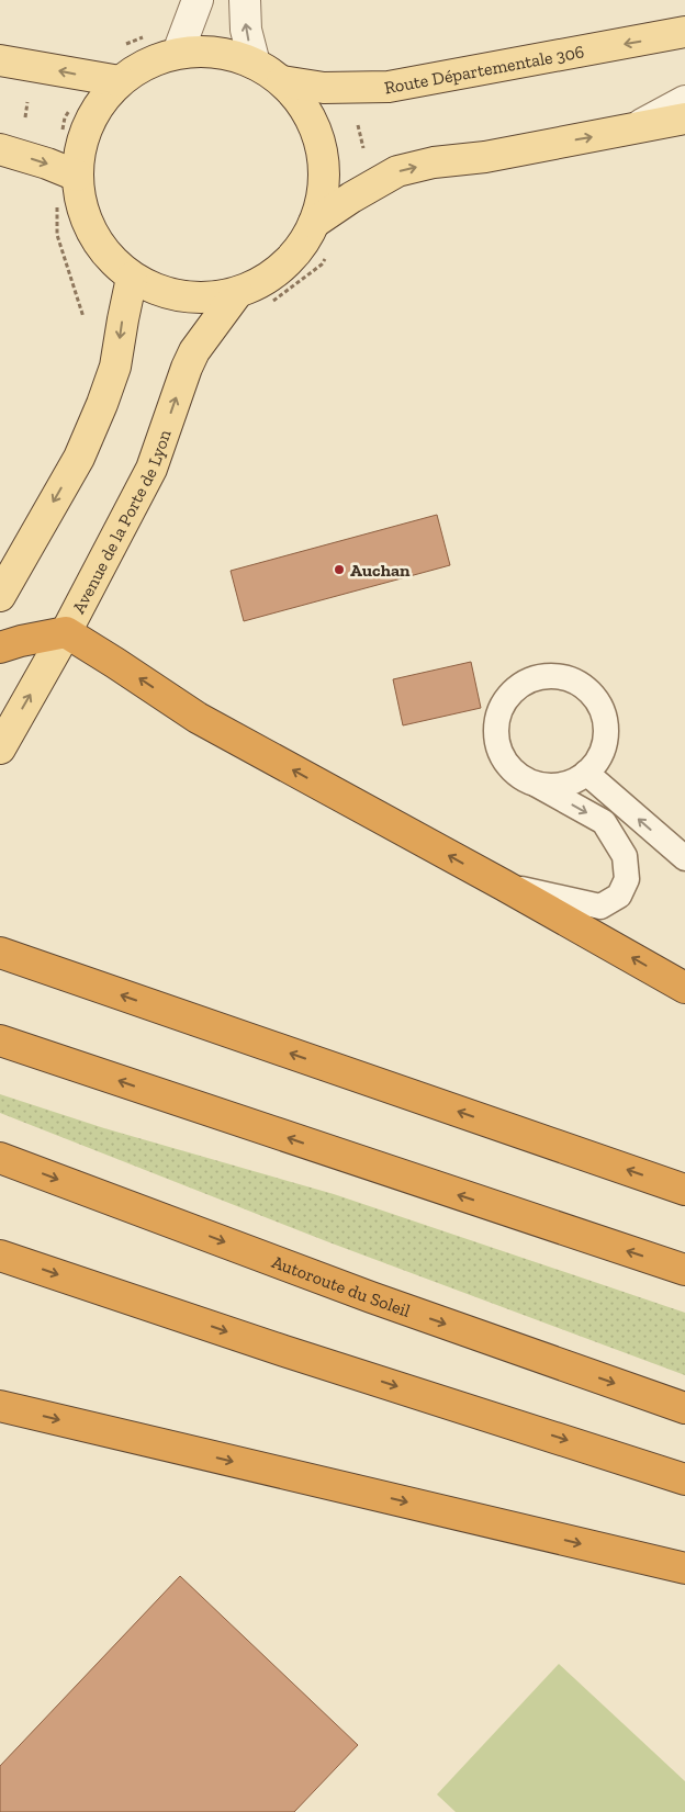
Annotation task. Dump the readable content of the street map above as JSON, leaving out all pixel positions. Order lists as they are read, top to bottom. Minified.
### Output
{"streets":{"highway":["Autoroute du Soleil"],"main road":["Route Départementale 306","Avenue de la Porte de Lyon"]},"places":["Auchan"]}
